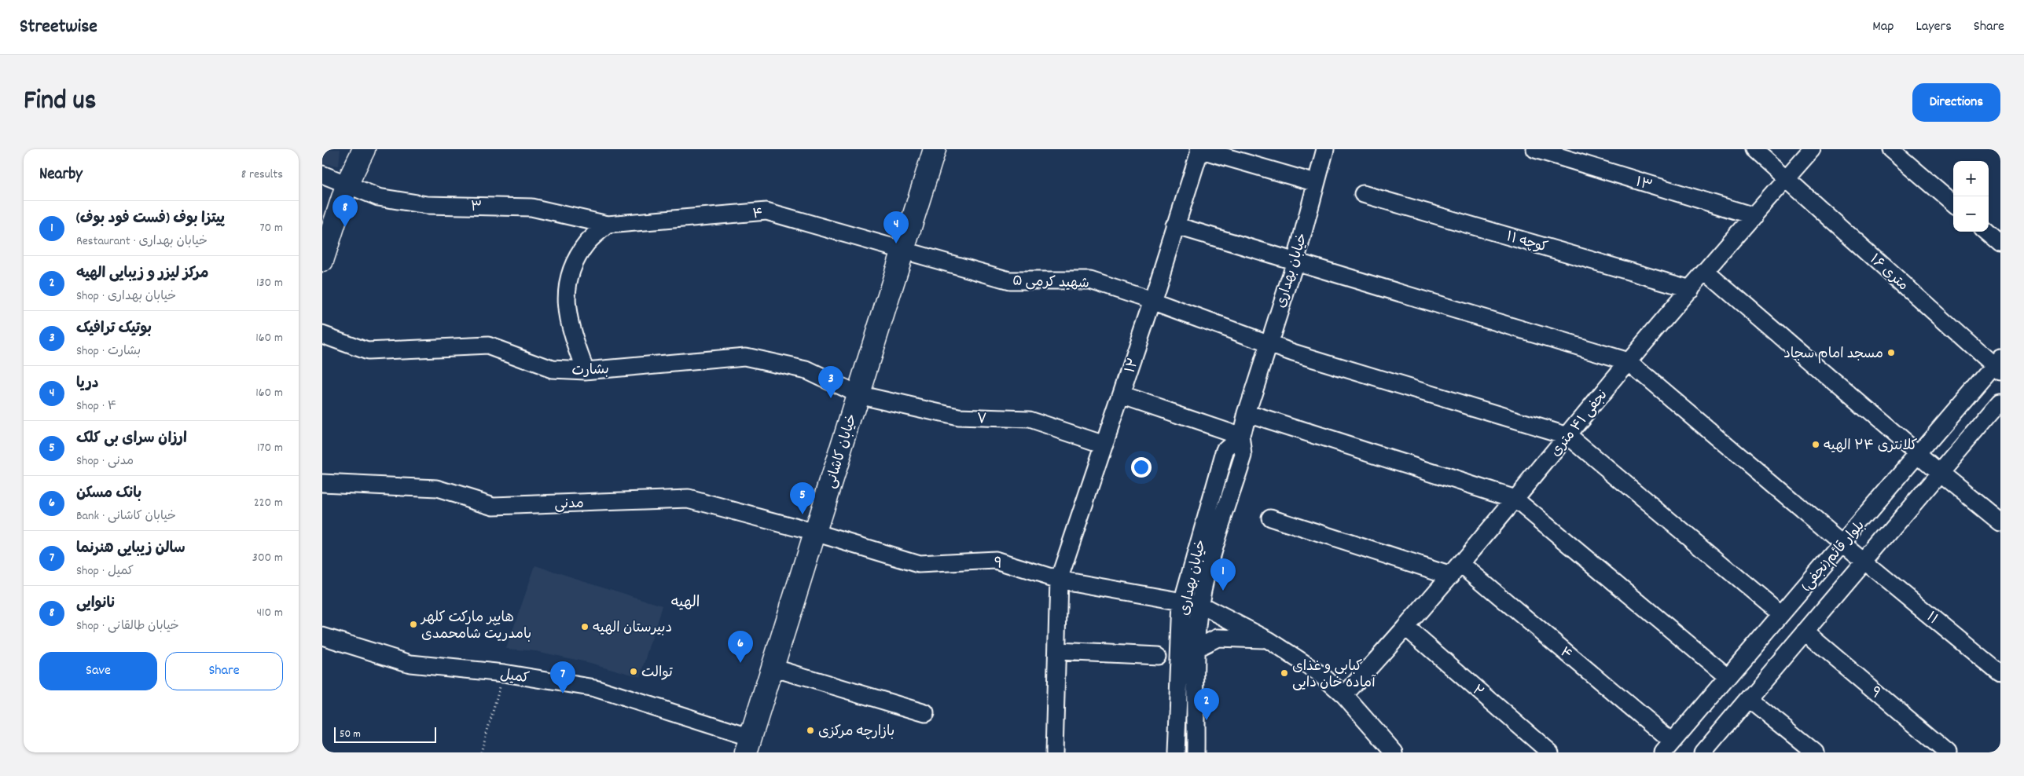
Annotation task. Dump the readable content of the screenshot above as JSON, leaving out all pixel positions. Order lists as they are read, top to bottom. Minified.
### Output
{"streets":{"main road":["خیابان کاشانی"],"street":["۱۳","۳","۴","کوچه ۱۱","خیابان بهداری","۱۶ متری","۵ شهید کرمی","۱۲","بشارت","۷","نجفی ۴۱ متری","مدنی","بلوار قائم(نجفی)","۹","۱۱","کمیل","۲"]},"crossings":[["۱۳","نجفی ۴۱ متری"],["۳","۴"],["۴","۵ شهید کرمی"],["۴","نجفی ۴۱ متری"],["۴","خیابان کاشانی"],["۴","بلوار قائم(نجفی)"],["کوچه ۱۱","نجفی ۴۱ متری"],["خیابان بهداری","۵ شهید کرمی"],["خیابان بهداری","۹"],["۱۶ متری","نجفی ۴۱ متری"],["۱۶ متری","بلوار قائم(نجفی)"],["۵ شهید کرمی","۱۲"],["۵ شهید کرمی","نجفی ۴۱ متری"],["۵ شهید کرمی","خیابان کاشانی"],["۱۲","۷"],["۱۲","۹"],["بشارت","۷"],["بشارت","خیابان کاشانی"],["۷","خیابان کاشانی"],["نجفی ۴۱ متری","۱۱"],["نجفی ۴۱ متری","۲"],["خیابان کاشانی","مدنی"],["خیابان کاشانی","۹"],["خیابان کاشانی","کمیل"],["مدنی","۹"],["بلوار قائم(نجفی)","۹"],["بلوار قائم(نجفی)","۱۱"]],"districts":["الهیه"],"places":["مسجد امام سجاد","کلانتری ۲۴ الهیه","هایپر مارکت کلهر بامدریت شامحمدی","دبیرستان الهیه","توالت","کبابی و غذای آماده خان دایی","بازارچه مرکزی"],"scale_bar":"50 m","page":{"header":"Streetwise","nav":["Map","Layers","Share"],"title":"Find us","buttons":["Directions",["Save","Share"]],"heading":["Nearby","8 results"],"map_buttons":["+","−"],"pins":["8","4","3","5","1","6","7","2"],"list":[{"mark":"1","name":"پیتزا بوف (فست فود بوف)","note":"Restaurant · خیابان بهداری","value":"70 m"},{"mark":"2","name":"مرکز لیزر و زیبایی الهیه","note":"Shop · خیابان بهداری","value":"130 m"},{"mark":"3","name":"بوتیک ترافیک","note":"Shop · بشارت","value":"160 m"},{"mark":"4","name":"دریا","note":"Shop · ۴","value":"160 m"},{"mark":"5","name":"ارزان سرای بی کلک","note":"Shop · مدنی","value":"170 m"},{"mark":"6","name":"بانک مسکن","note":"Bank · خیابان کاشانی","value":"220 m"},{"mark":"7","name":"سالن زیبایی هنرنما","note":"Shop · کمیل","value":"300 m"},{"mark":"8","name":"نانوایی","note":"Shop · خیابان طالقانی","value":"410 m"}],"scale":"50 m"}}
